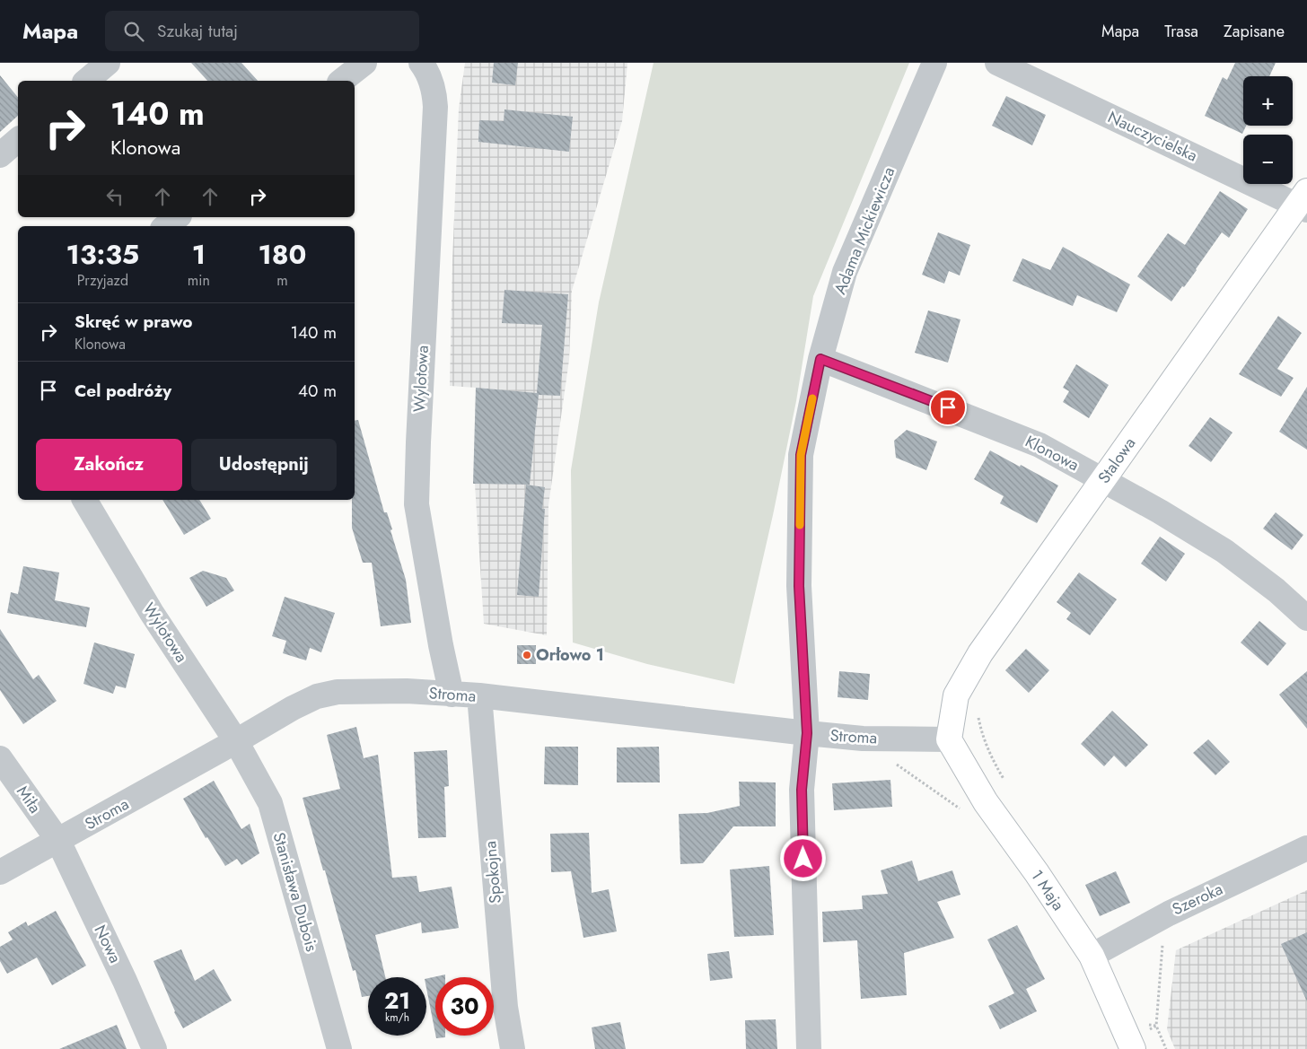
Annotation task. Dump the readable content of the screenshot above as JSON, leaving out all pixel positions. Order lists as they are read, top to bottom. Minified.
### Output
{"streets":{"street":["Nauczycielska","Adama Mickiewicza","Wylotowa","Klonowa","Stalowa","Stroma","Miła","Spokojna","1 Maja","Stanisława Dubois","Szeroka","Nowa"]},"crossings":[["Nauczycielska","Stalowa"],["Adama Mickiewicza","Klonowa"],["Adama Mickiewicza","Stroma"],["Wylotowa","Stroma"],["Wylotowa","Stanisława Dubois"],["Klonowa","Stalowa"],["Stalowa","Stroma"],["Stalowa","1 Maja"],["Stroma","Miła"],["Stroma","Spokojna"],["Stroma","1 Maja"],["Stroma","Stanisława Dubois"],["Stroma","Nowa"],["Miła","Nowa"],["1 Maja","Szeroka"]],"places":["Orłowo 1"],"page":{"header":"Mapa","search":"Szukaj tutaj","nav":["Mapa","Trasa","Zapisane"],"map_buttons":["+","−"],"turn":["140 m","Klonowa"],"eta":["13:35","Przyjazd","1","min","180","m"],"list":[{"name":"Skręć w prawo","note":"Klonowa","value":"140 m"},{"name":"Cel podróży","value":"40 m"}],"buttons":["Zakończ","Udostępnij"],"speed":"21 km/h","limit":"30"}}
